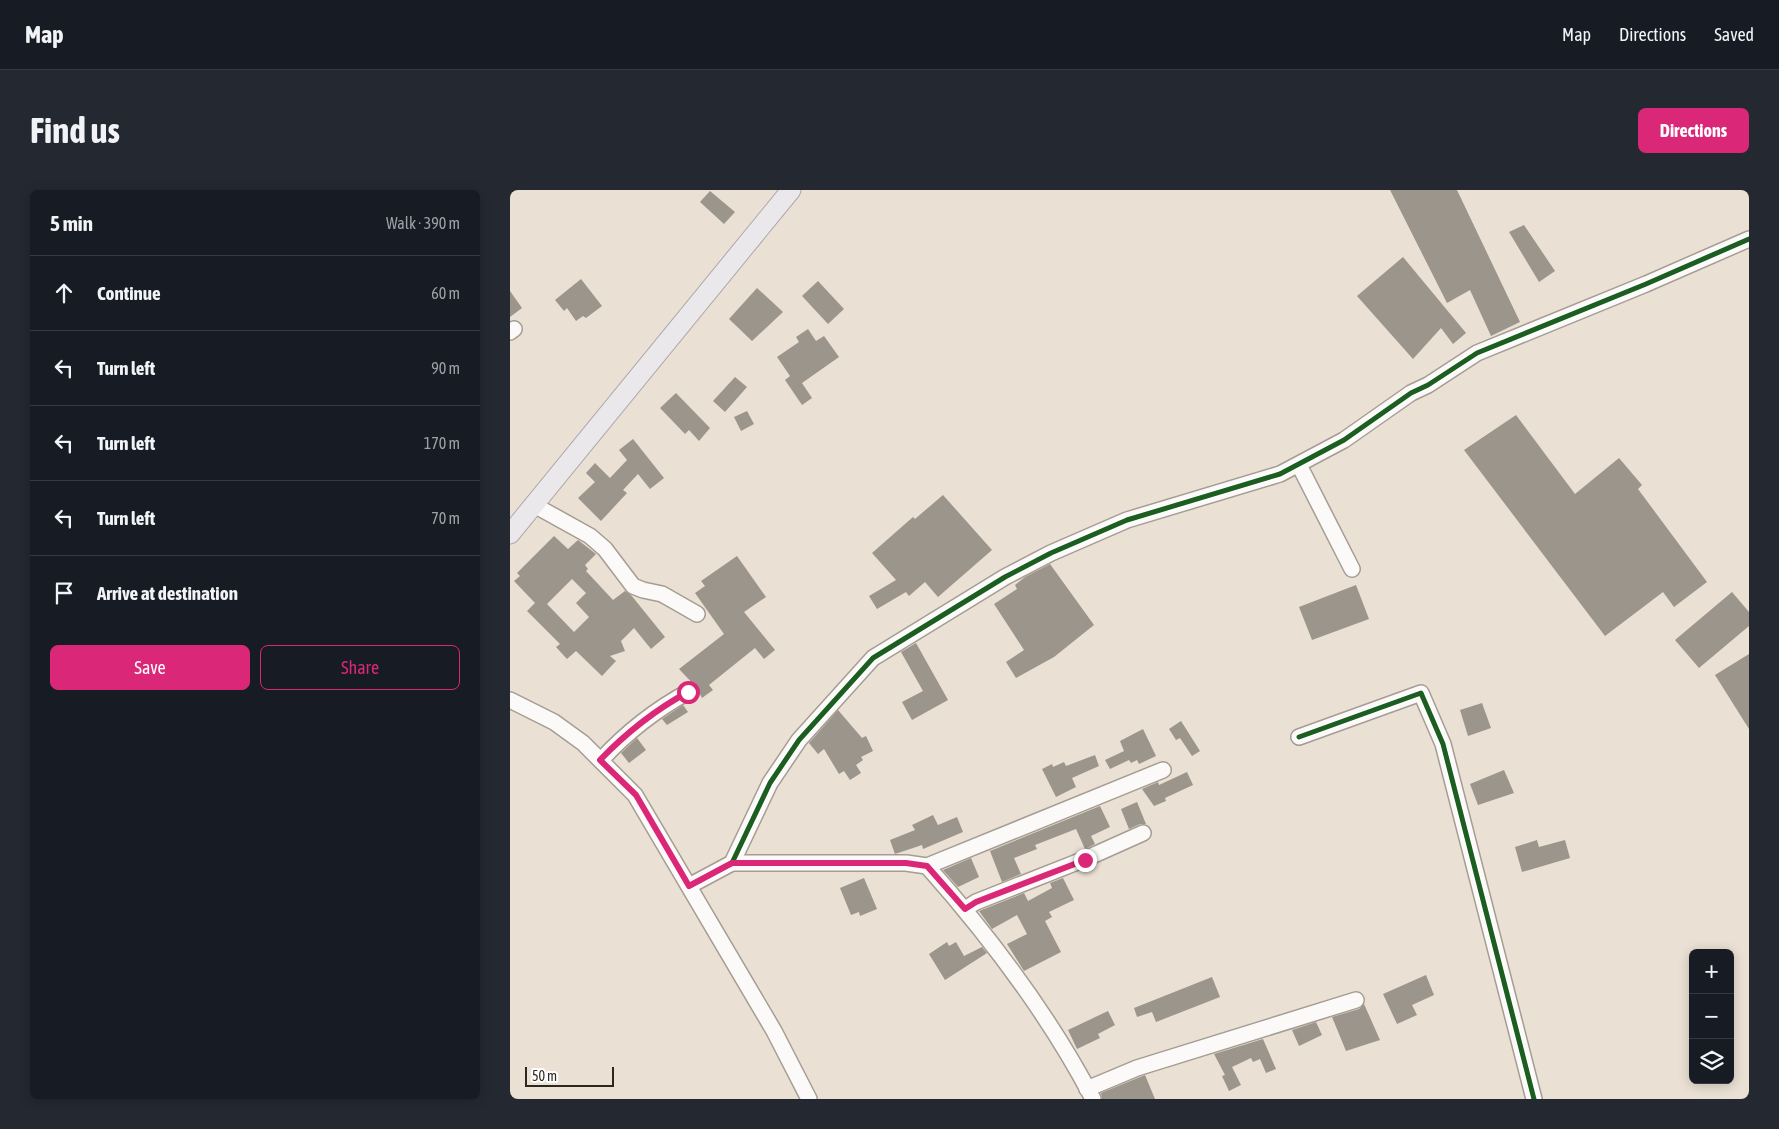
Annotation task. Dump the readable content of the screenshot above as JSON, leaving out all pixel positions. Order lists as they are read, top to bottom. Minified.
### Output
{"scale_bar":"50 m","page":{"header":"Map","nav":["Map","Directions","Saved"],"buttons":["Directions",["Save","Share"]],"title":"Find us","heading":["5 min","Walk · 390 m"],"list":[["Continue","60 m"],["Turn left","90 m"],["Turn left","170 m"],["Turn left","70 m"],"Arrive at destination"],"map_buttons":["+","−"],"scale":"50 m"}}
